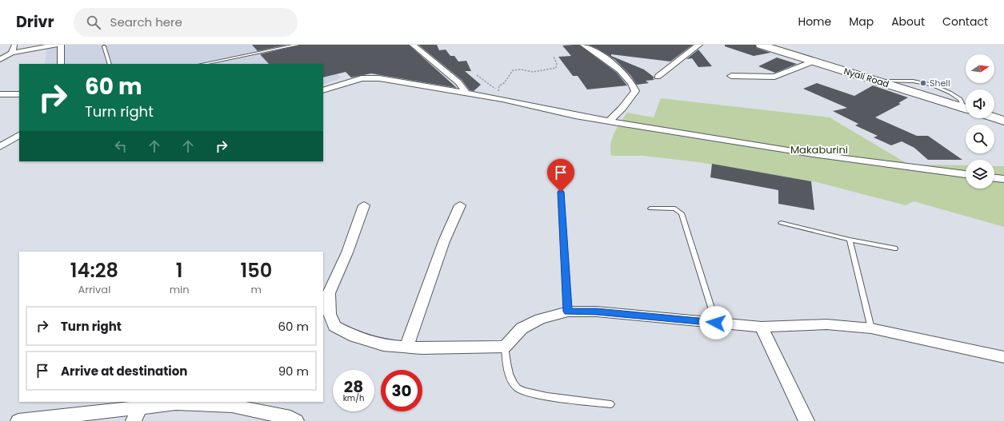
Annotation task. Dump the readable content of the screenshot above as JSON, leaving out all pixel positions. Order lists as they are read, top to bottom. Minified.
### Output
{"streets":{"highway":["Nyali Road"]},"parks":["Makaburini"],"places":["Shell"],"north":"right","page":{"header":"Drivr","search":"Search here","nav":["Home","Map","About","Contact"],"turn":["60 m","Turn right"],"eta":["14:28","Arrival","1","min","150","m"],"list":[{"name":"Turn right","value":"60 m"},{"name":"Arrive at destination","value":"90 m"}],"speed":"28 km/h","limit":"30"}}
